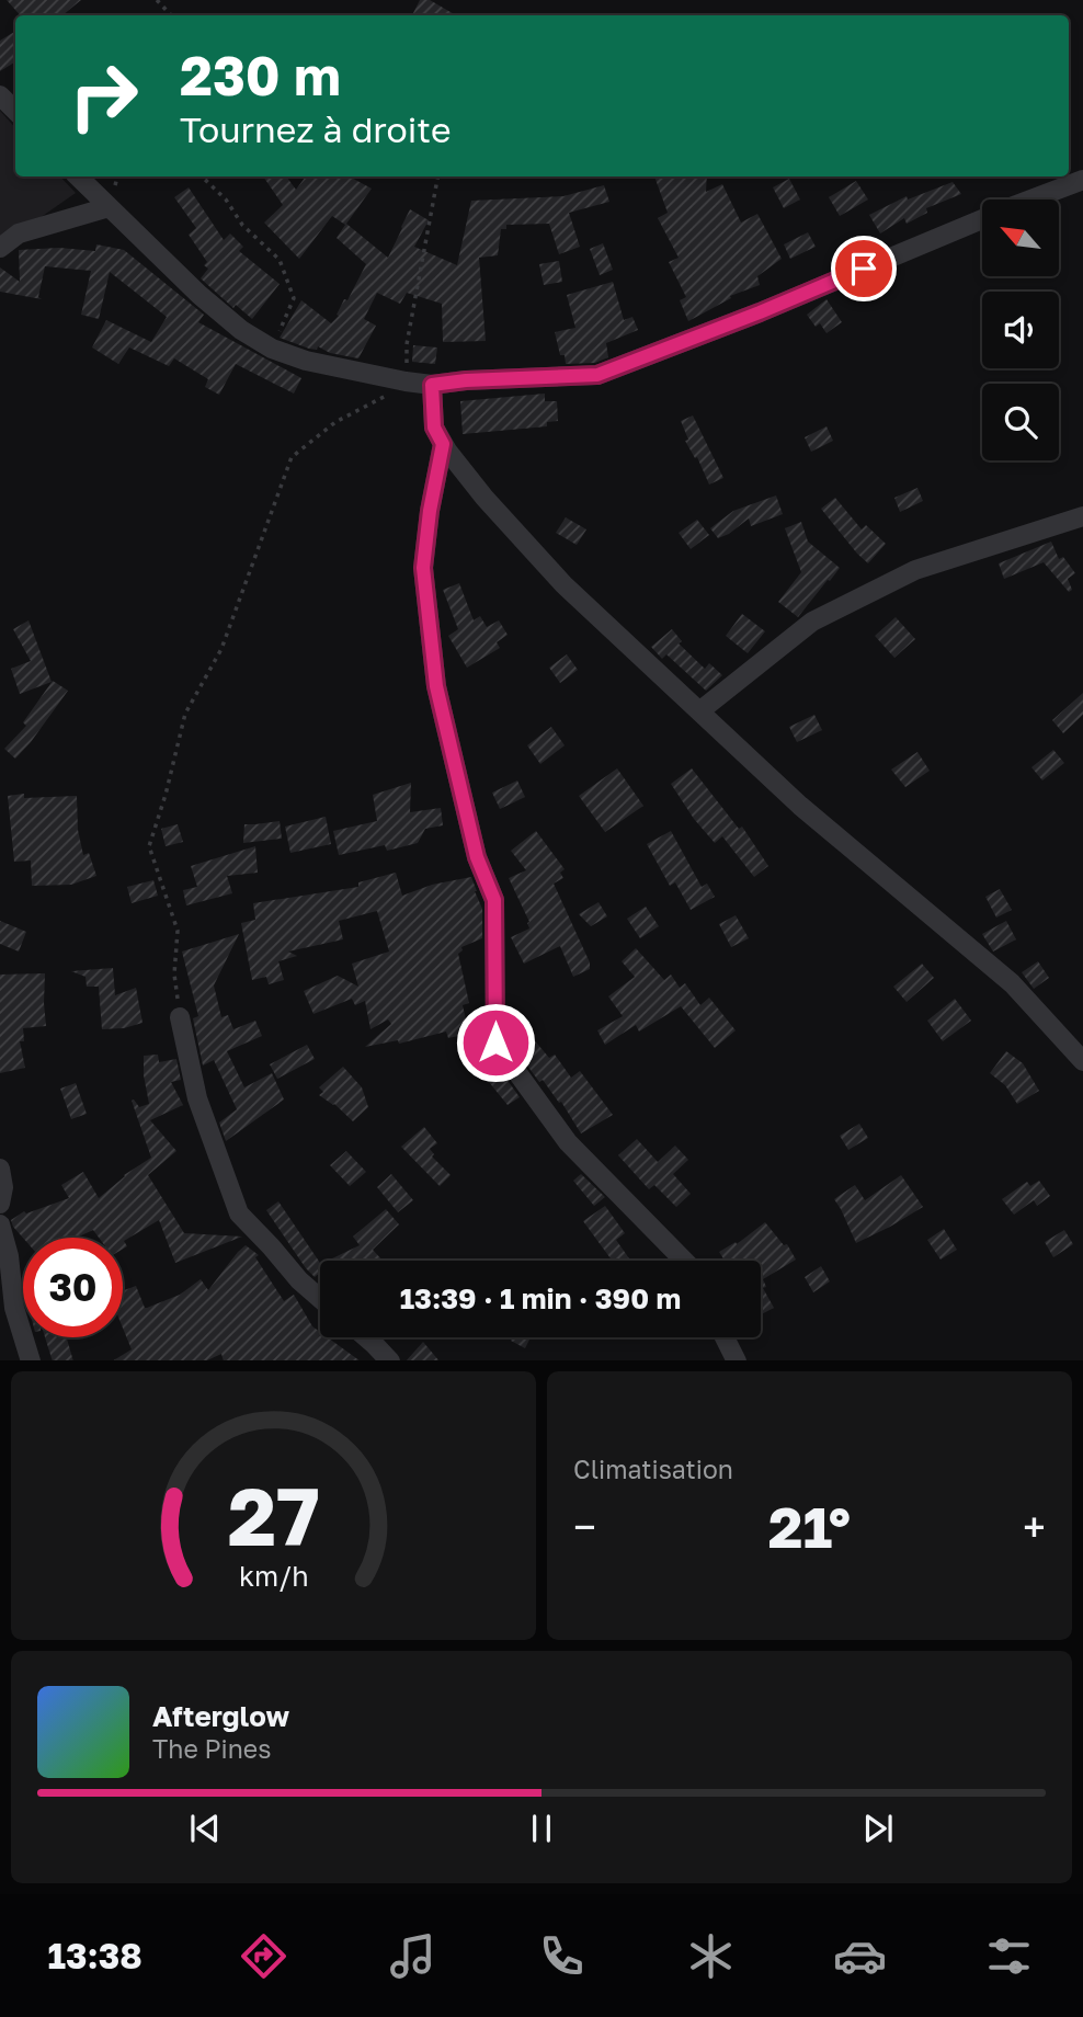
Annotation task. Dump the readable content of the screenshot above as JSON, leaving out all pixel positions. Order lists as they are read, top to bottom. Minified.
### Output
{"north":"top left","page":{"turn":["230 m","Tournez à droite"],"limit":"30","trip":"13:39 · 1 min · 390 m","tile":"Climatisation","heat":["−","21°","+"],"song":["Afterglow","The Pines"],"tabs":"13:38","gauge":["27","km/h"]}}
